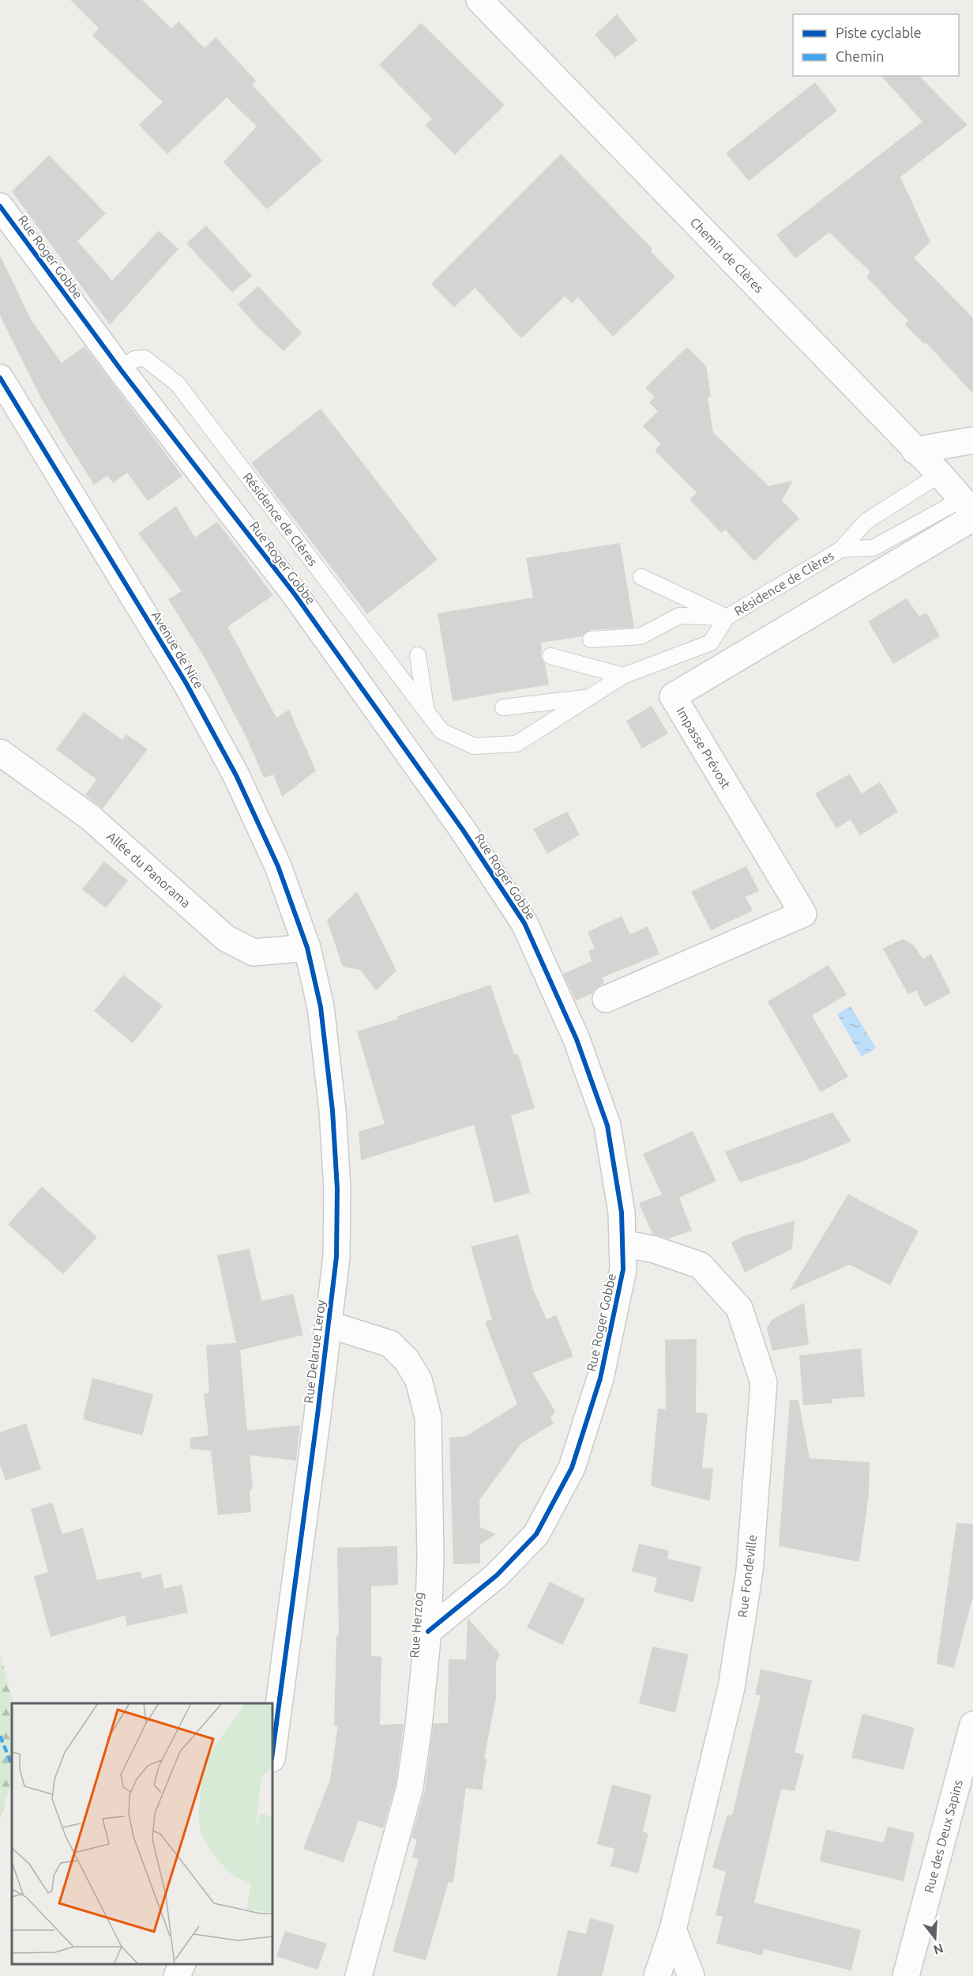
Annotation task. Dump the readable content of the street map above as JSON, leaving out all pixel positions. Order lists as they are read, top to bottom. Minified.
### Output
{"streets":{"street":["Chemin de Clères","Rue Roger Gobbe","Avenue de Nice","Impasse Prévost","Allée du Panorama","Rue Delarue Leroy","Rue Fondeville","Rue Herzog","Rue des Deux Sapins"],"lane":["Résidence de Clères"]},"crossings":[["Chemin de Clères","Résidence de Clères"],["Chemin de Clères","Impasse Prévost"],["Rue Roger Gobbe","Résidence de Clères"],["Rue Roger Gobbe","Rue Fondeville"],["Rue Roger Gobbe","Rue Herzog"],["Résidence de Clères","Impasse Prévost"],["Avenue de Nice","Allée du Panorama"],["Avenue de Nice","Rue Delarue Leroy"],["Allée du Panorama","Rue Delarue Leroy"],["Rue Delarue Leroy","Rue Herzog"]],"legend":["Piste cyclable","Chemin"],"north":"bottom"}
